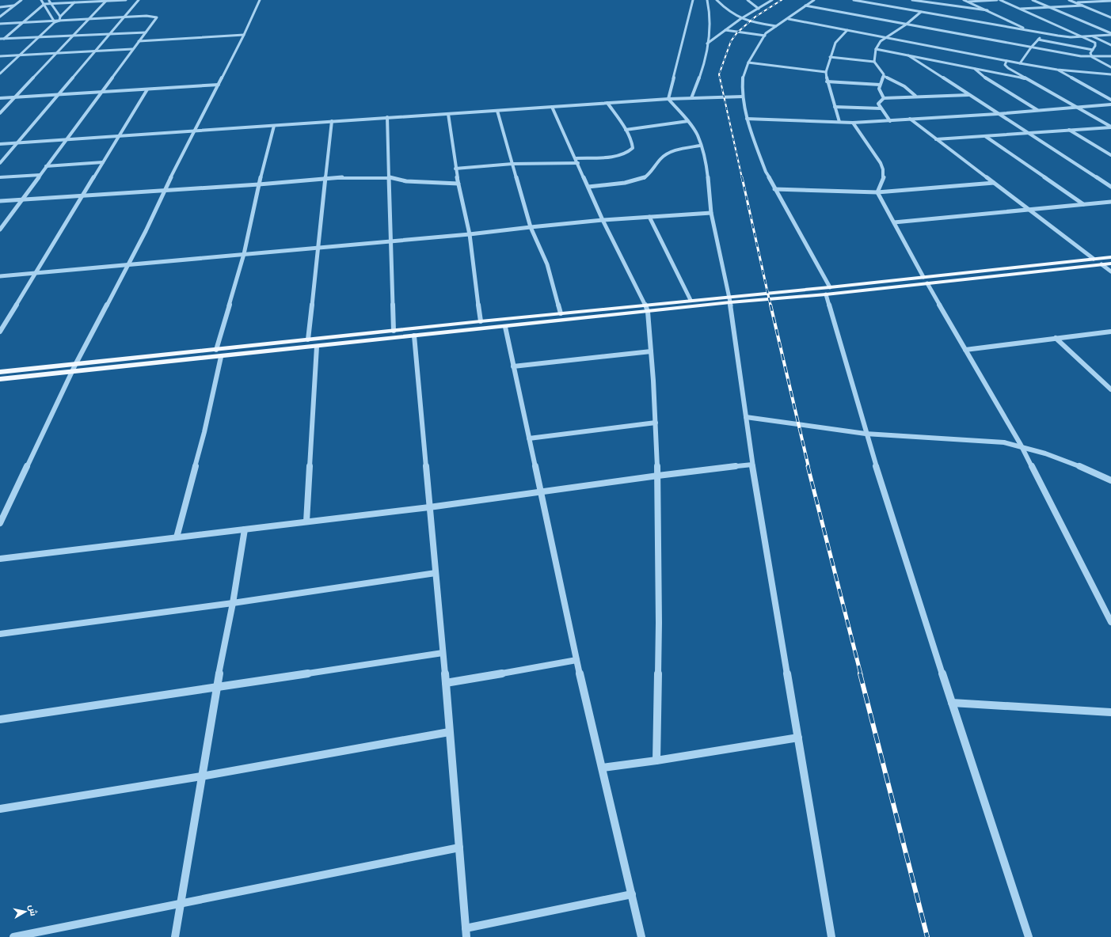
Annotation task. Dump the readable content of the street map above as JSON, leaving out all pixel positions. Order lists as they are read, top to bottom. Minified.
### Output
{"north":"right"}
